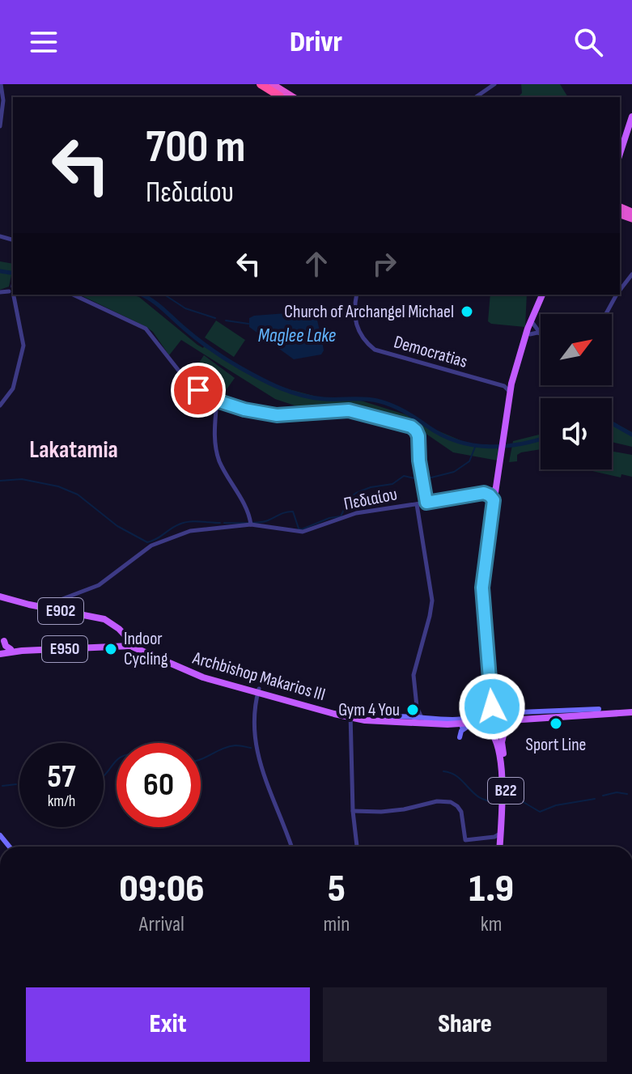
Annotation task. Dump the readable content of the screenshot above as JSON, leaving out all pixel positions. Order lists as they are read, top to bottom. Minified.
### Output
{"streets":{"main road":["E902","E950","Archbishop Makarios III","B22"],"street":["Democratias","Πεδιαίου"]},"crossings":[["Democratias","B22"],["Πεδιαίου","E902"],["Πεδιαίου","Archbishop Makarios III"],["Πεδιαίου","B22"],["E902","Archbishop Makarios III"],["E950","Archbishop Makarios III"],["E950","B22"]],"districts":["Lakatamia"],"water":["Maglee Lake"],"places":["Church of Archangel Michael","Indoor Cycling","Gym 4 You","Sport Line"],"north":"top right","page":{"header":"Drivr","turn":["700 m","Πεδιαίου"],"speed":"57 km/h","limit":"60","eta":["09:06","Arrival","5","min","1.9","km"],"buttons":["Exit","Share"]}}
